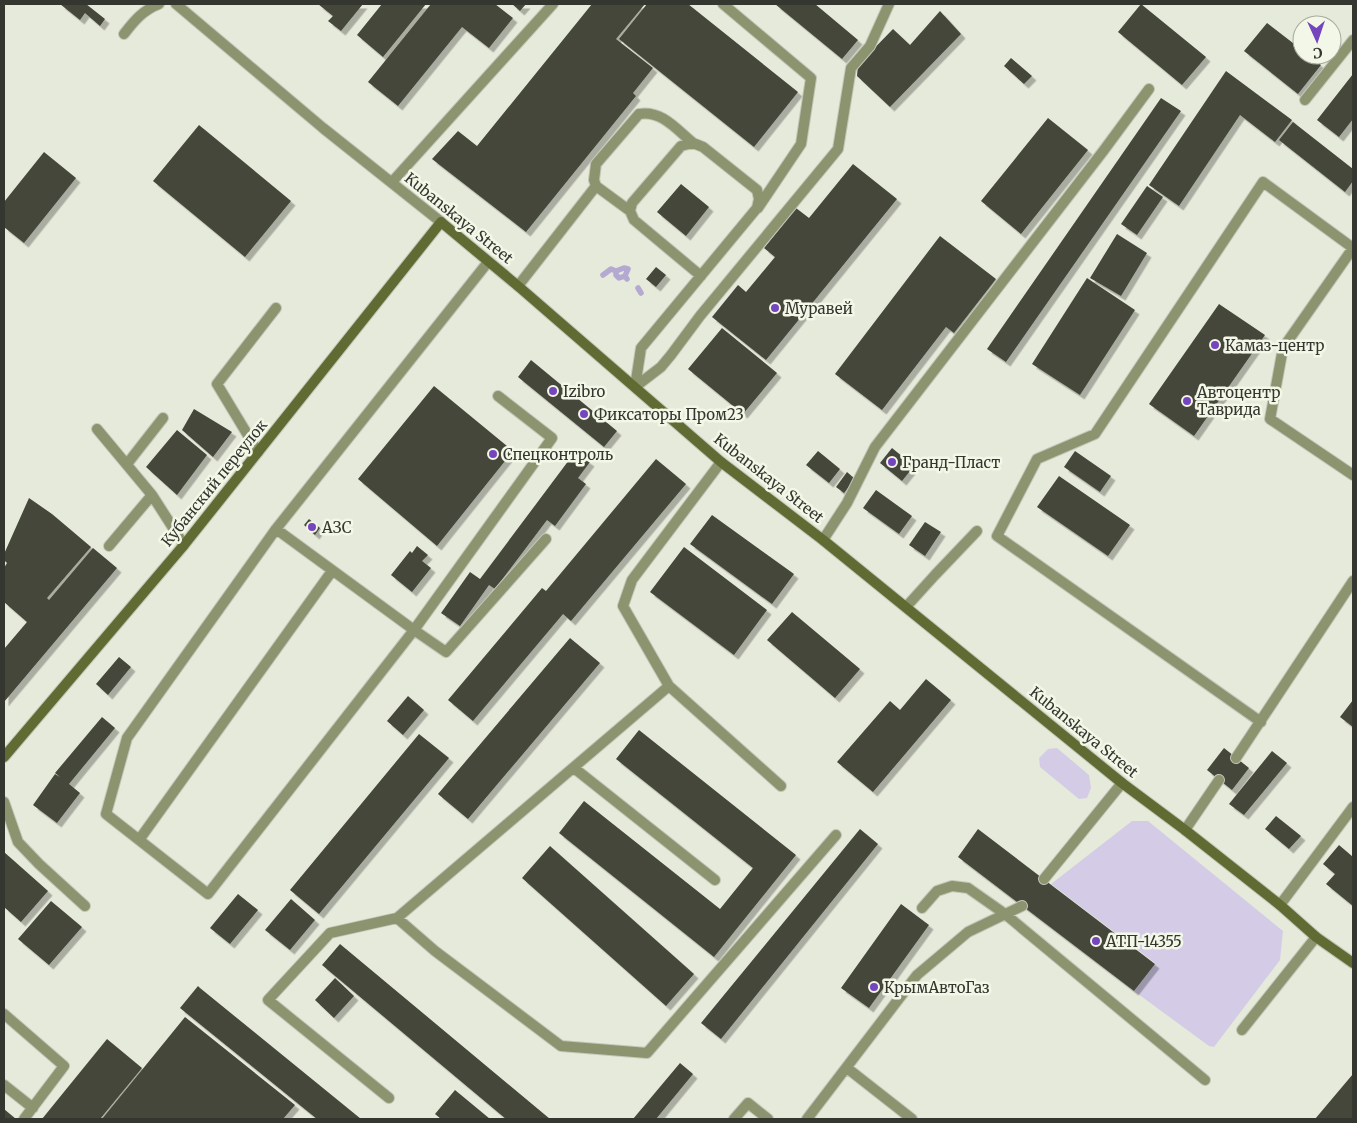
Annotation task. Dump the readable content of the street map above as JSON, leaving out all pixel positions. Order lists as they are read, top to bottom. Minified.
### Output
{"streets":{"main road":["Kubanskaya Street","Кубанский переулок"]},"crossings":[["Kubanskaya Street","Кубанский переулок"]],"places":["Муравей","Камаз-центр","Izibro","Автоцентр Таврида","Фиксаторы Пром23","Спецконтроль","Гранд-Пласт","АЗС","АТП-14355","КрымАвтоГаз"],"north":"bottom"}
